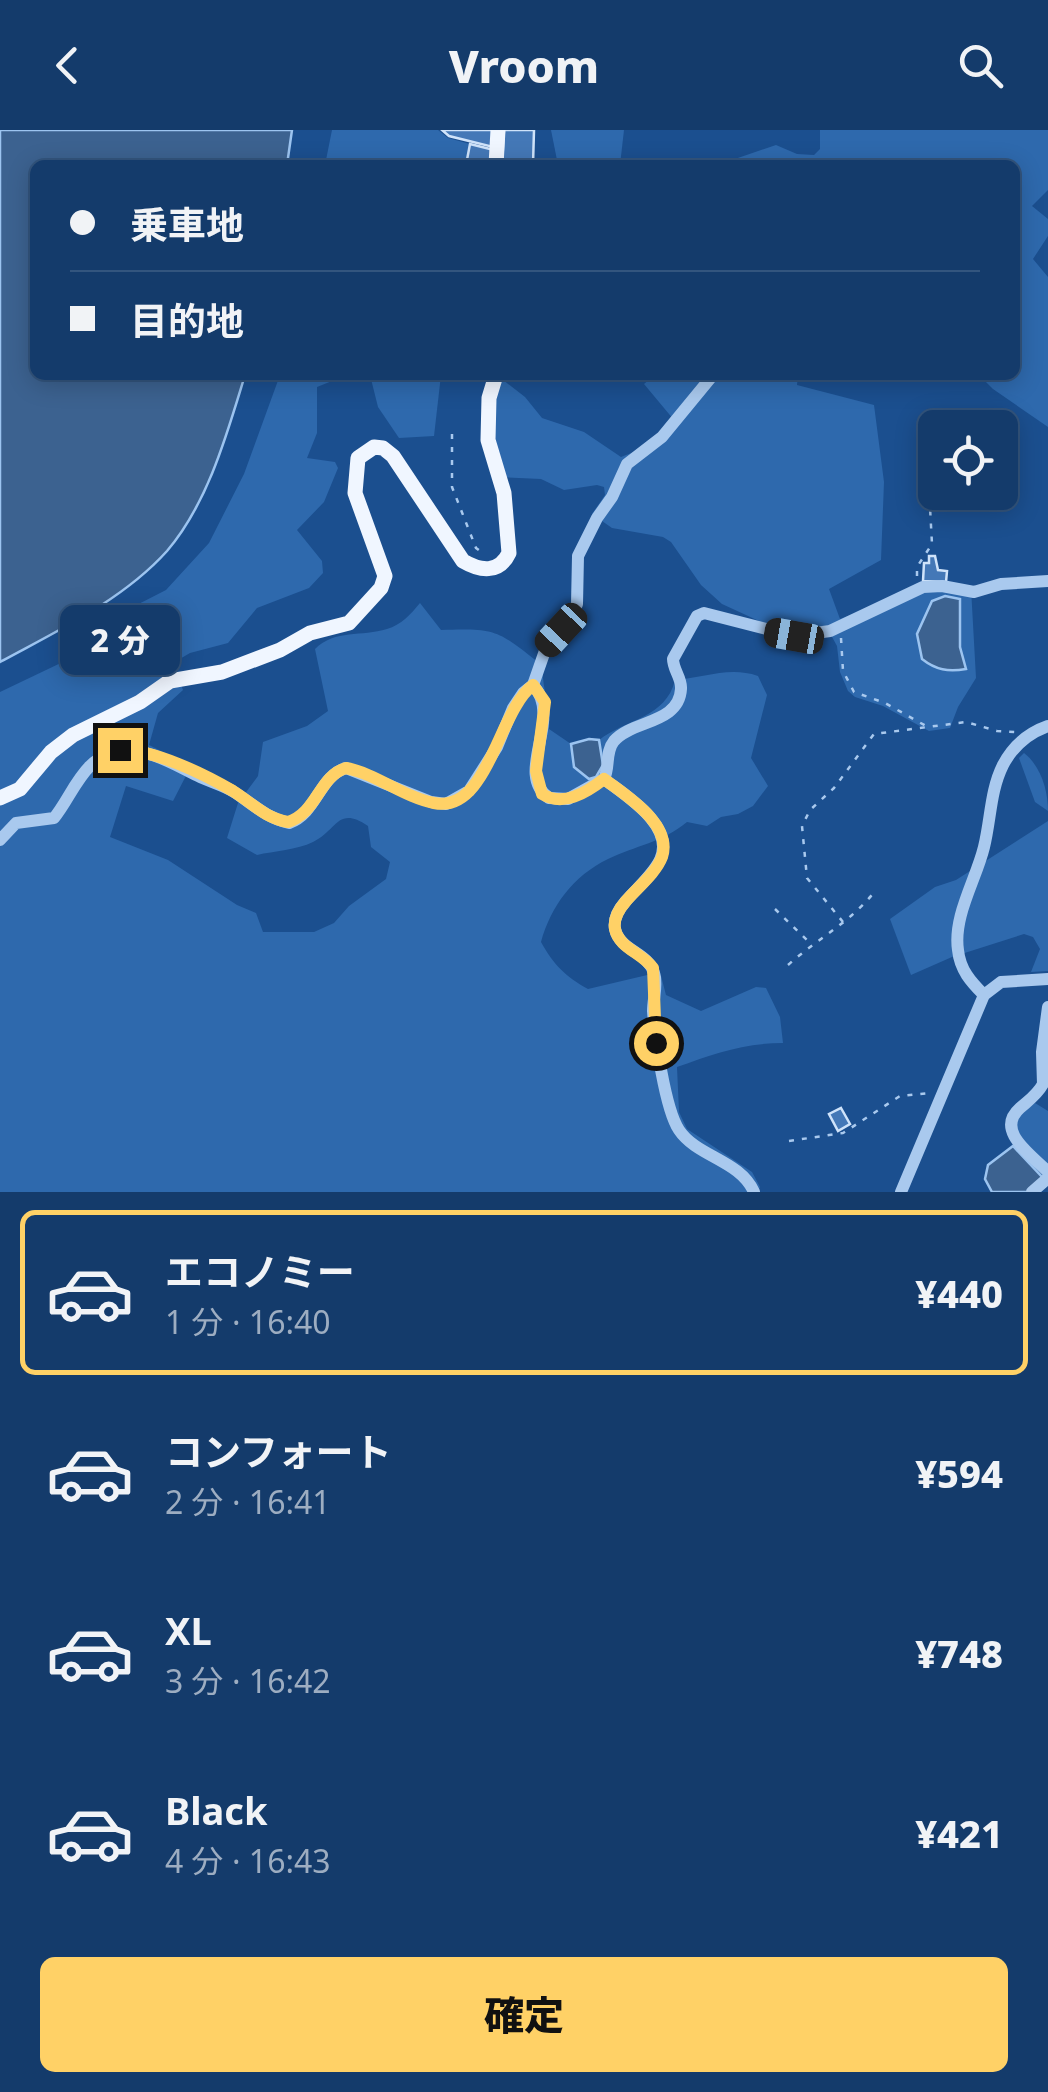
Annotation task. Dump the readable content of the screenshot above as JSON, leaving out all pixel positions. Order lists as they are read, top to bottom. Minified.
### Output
{"page":{"header":"Vroom","banner":["乗車地","目的地"],"bubble":"2 分","list":[{"name":"エコノミー","note":"1 分 · 16:40","value":"¥440"},{"name":"コンフォート","note":"2 分 · 16:41","value":"¥594"},{"name":"XL","note":"3 分 · 16:42","value":"¥748"},{"name":"Black","note":"4 分 · 16:43","value":"¥421"}],"buttons":"確定"}}
